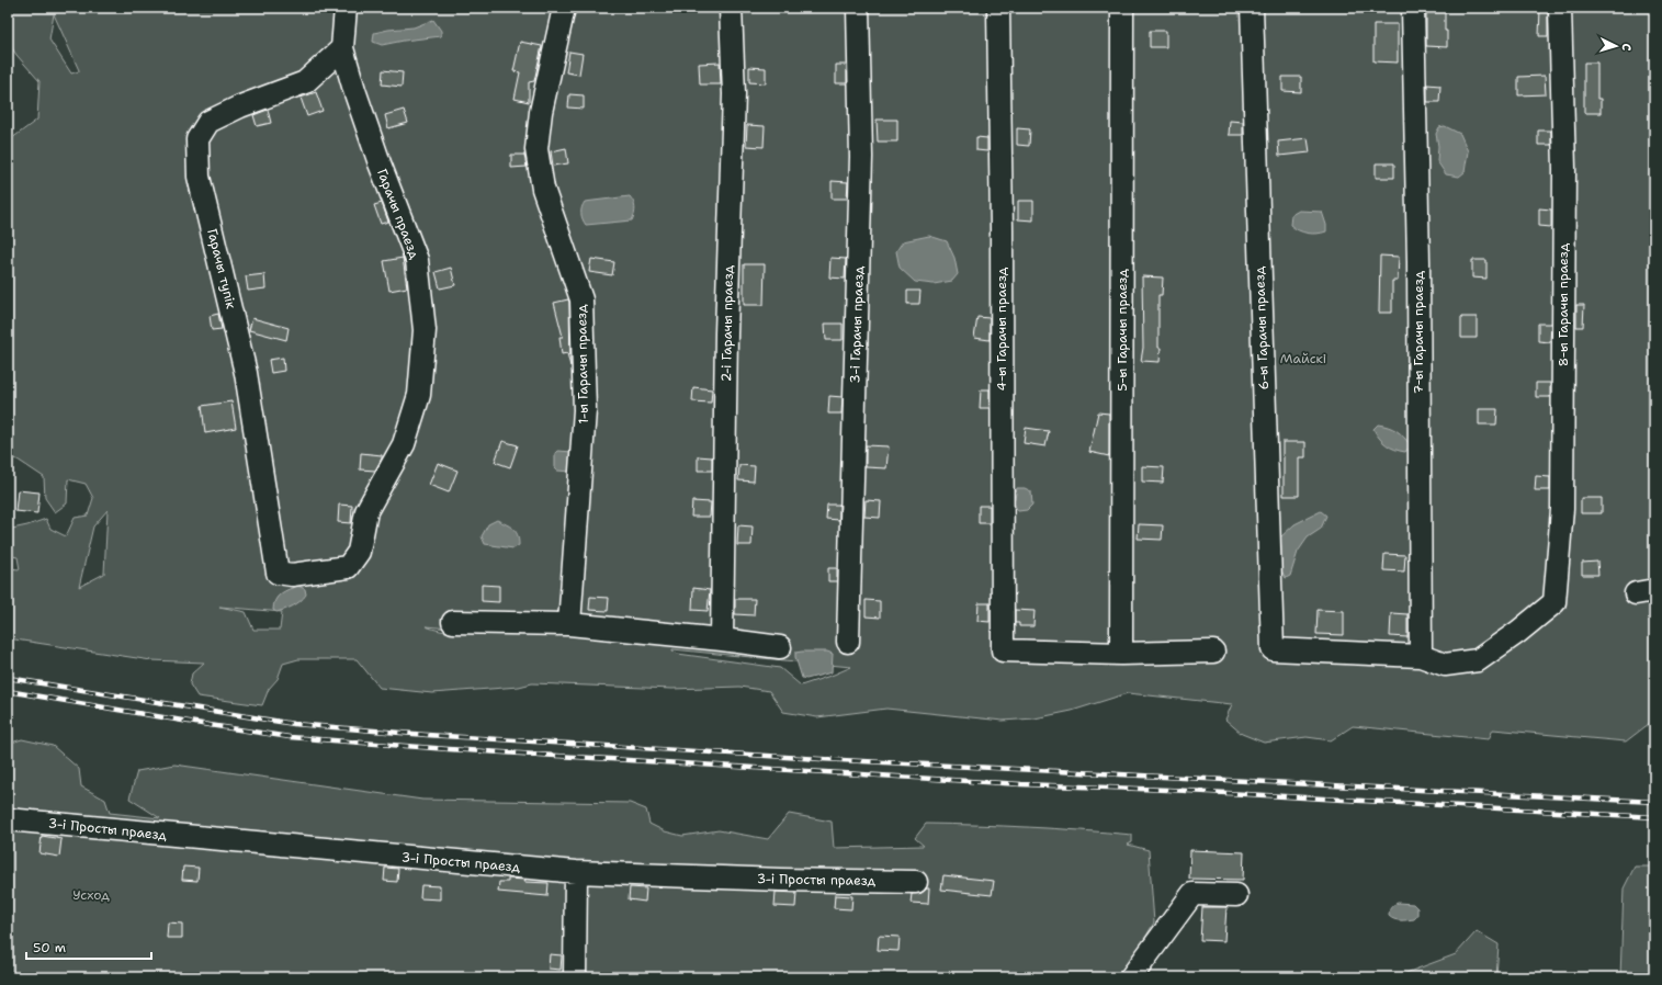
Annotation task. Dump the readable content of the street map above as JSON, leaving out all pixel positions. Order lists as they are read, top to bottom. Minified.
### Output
{"streets":{"lane":["Гарачы праезд","Гарачы тупік","8-ы Гарачы праезд","2-і Гарачы праезд","3-і Гарачы праезд","6-ы Гарачы праезд","4-ы Гарачы праезд","5-ы Гарачы праезд","7-ы Гарачы праезд","1-ы Гарачы праезд","3-і Просты праезд"]},"crossings":[["Гарачы праезд","Гарачы тупік"],["8-ы Гарачы праезд","6-ы Гарачы праезд"],["8-ы Гарачы праезд","7-ы Гарачы праезд"],["6-ы Гарачы праезд","7-ы Гарачы праезд"],["4-ы Гарачы праезд","5-ы Гарачы праезд"]],"parks":["Майскі","Усход"],"scale_bar":"50 m","north":"right"}
